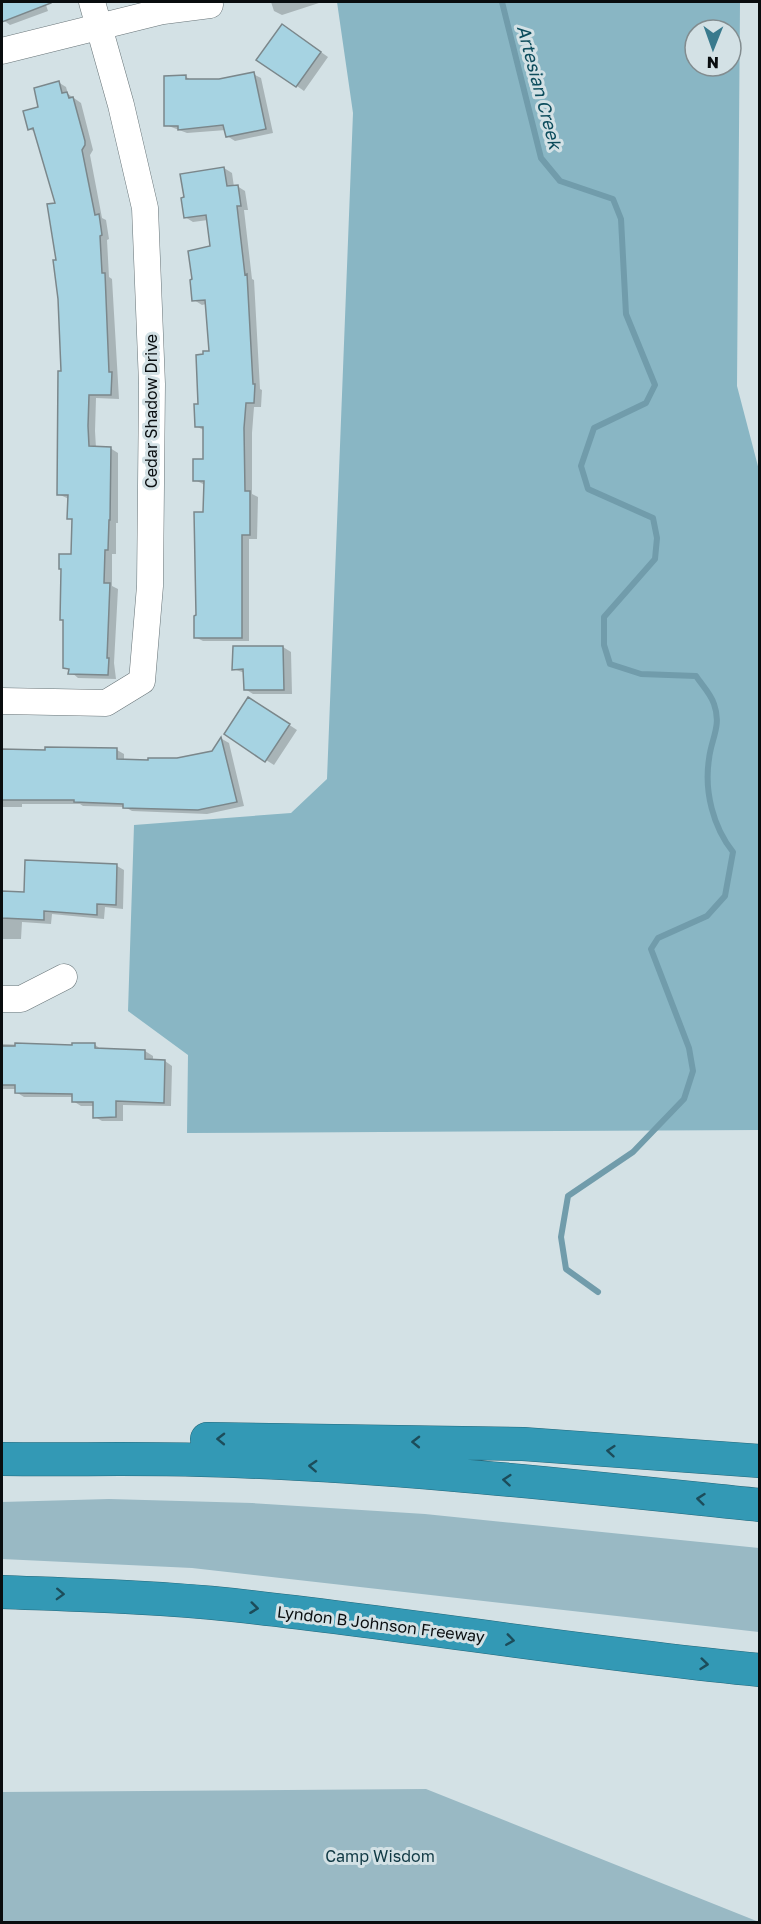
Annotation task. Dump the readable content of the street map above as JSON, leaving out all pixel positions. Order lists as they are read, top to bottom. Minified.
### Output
{"streets":{"highway":["Lyndon B Johnson Freeway"],"street":["Cedar Shadow Drive"]},"water":["Artesian Creek"],"parks":["Camp Wisdom"],"north":"bottom"}
